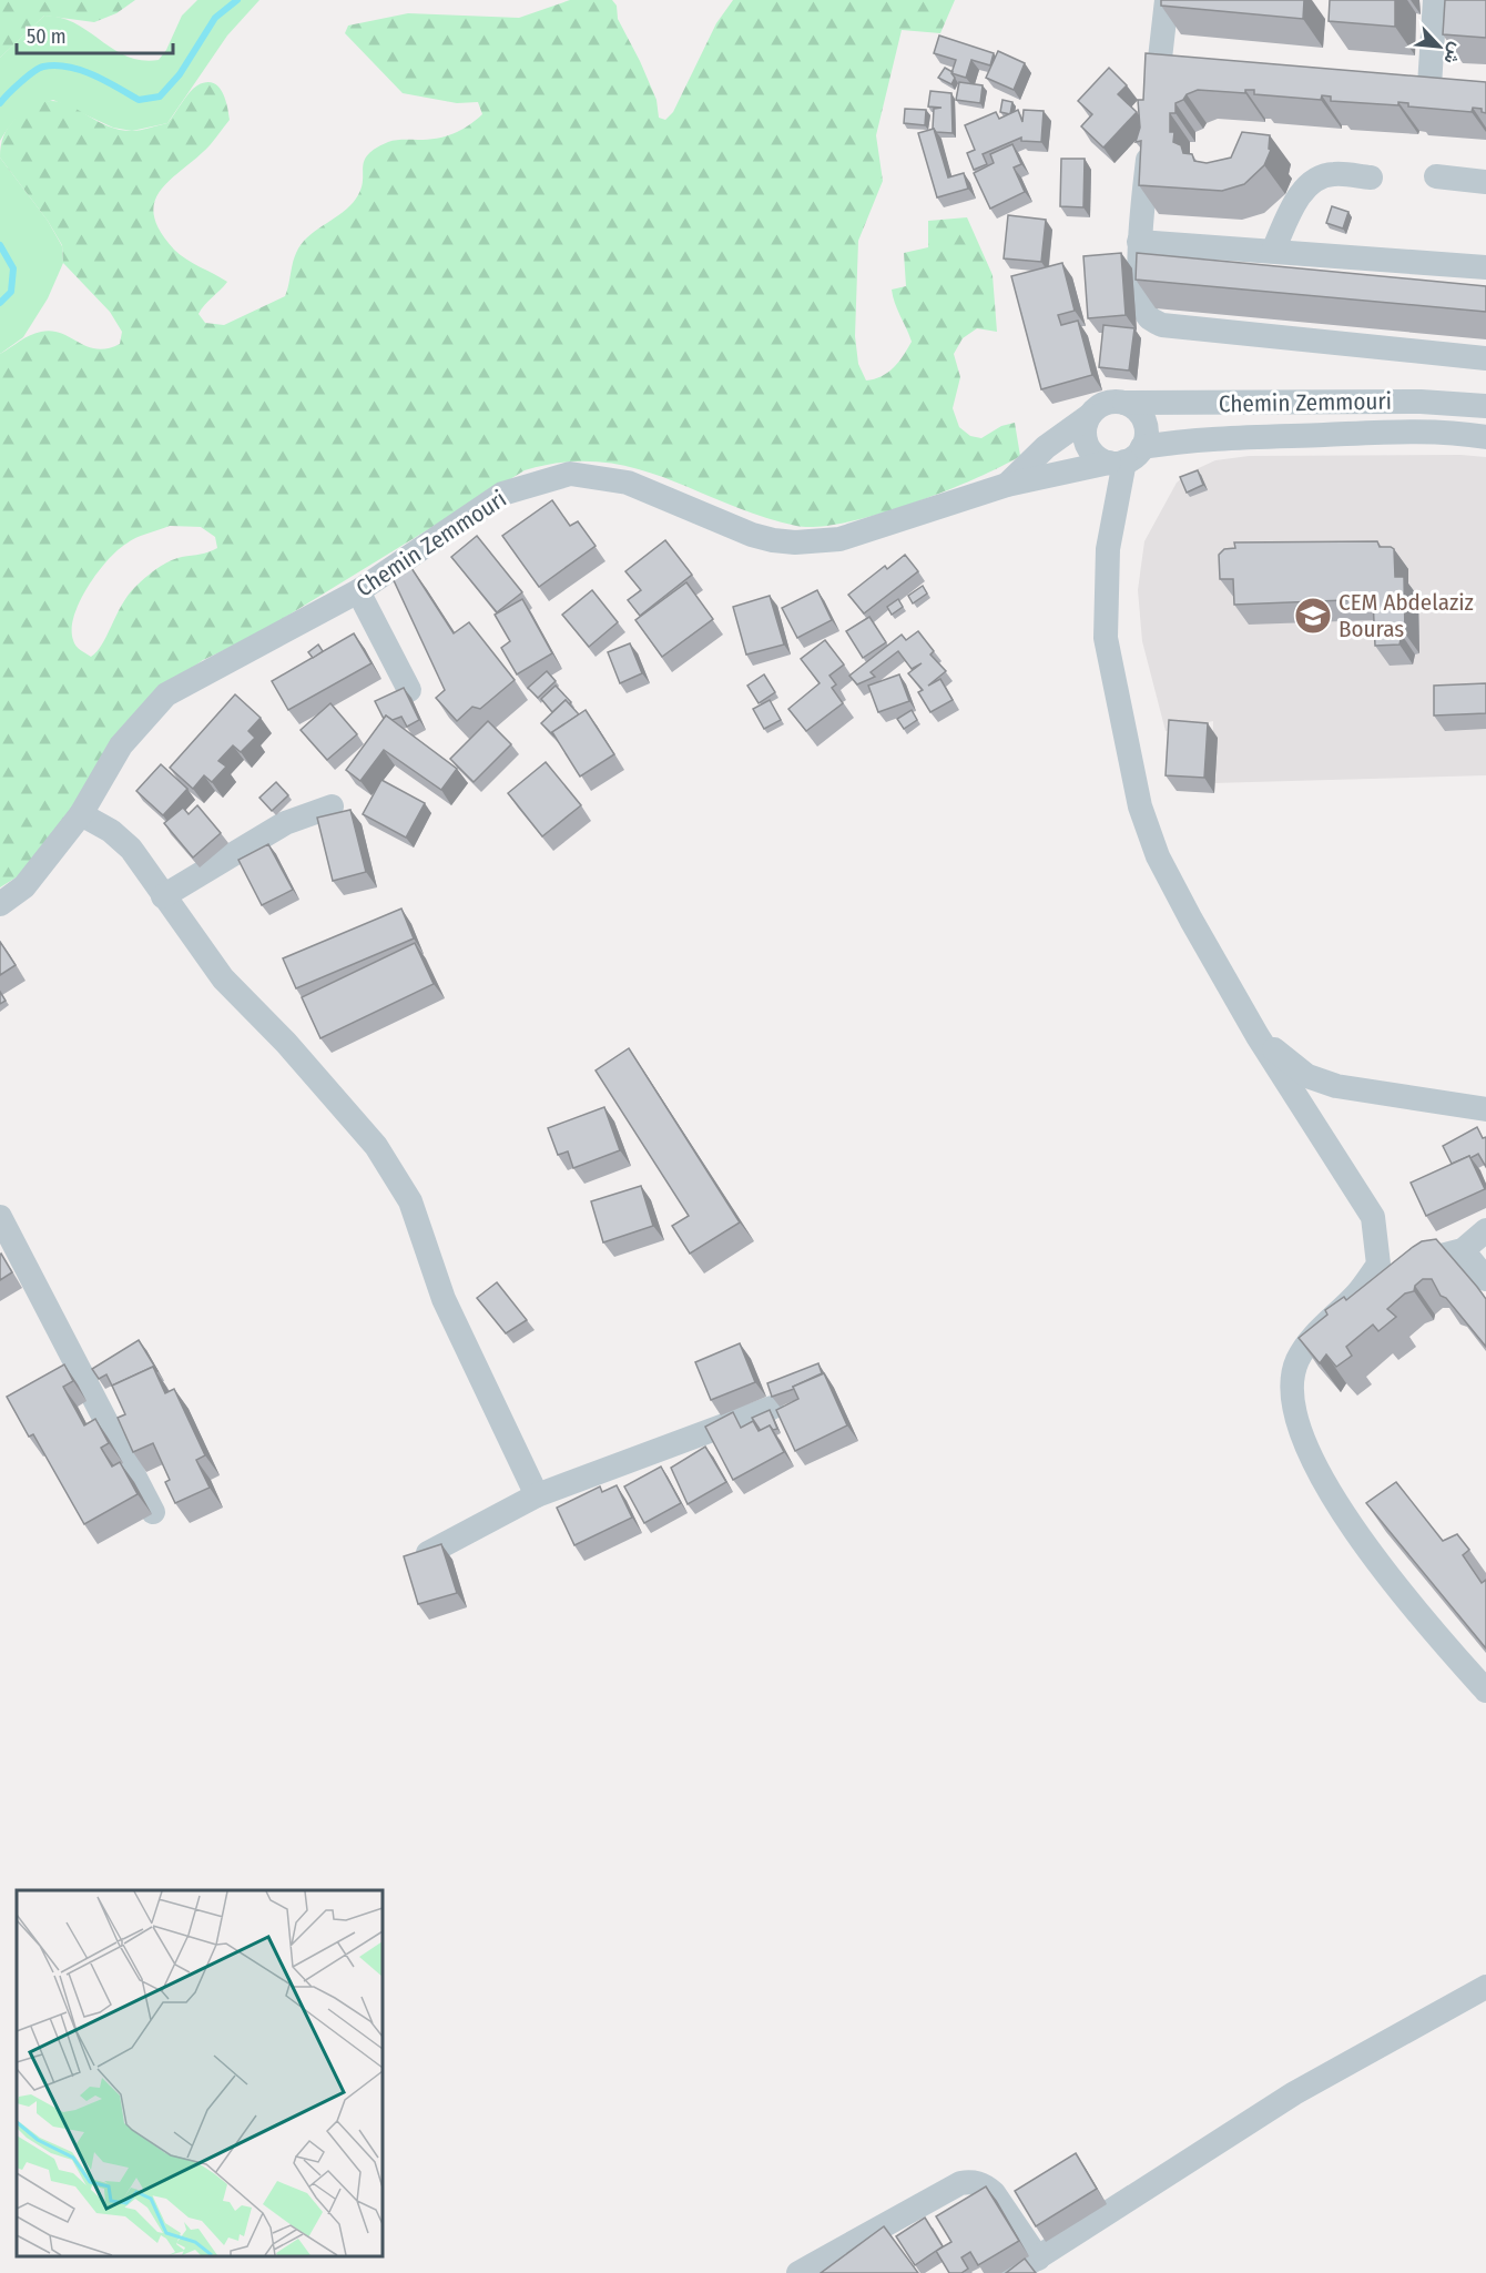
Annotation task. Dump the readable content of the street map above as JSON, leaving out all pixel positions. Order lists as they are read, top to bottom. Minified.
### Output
{"streets":{"street":["Chemin Zemmouri"]},"places":{"school or university":["CEM Abdelaziz Bouras"]},"scale_bar":"50 m","north":"bottom right"}
